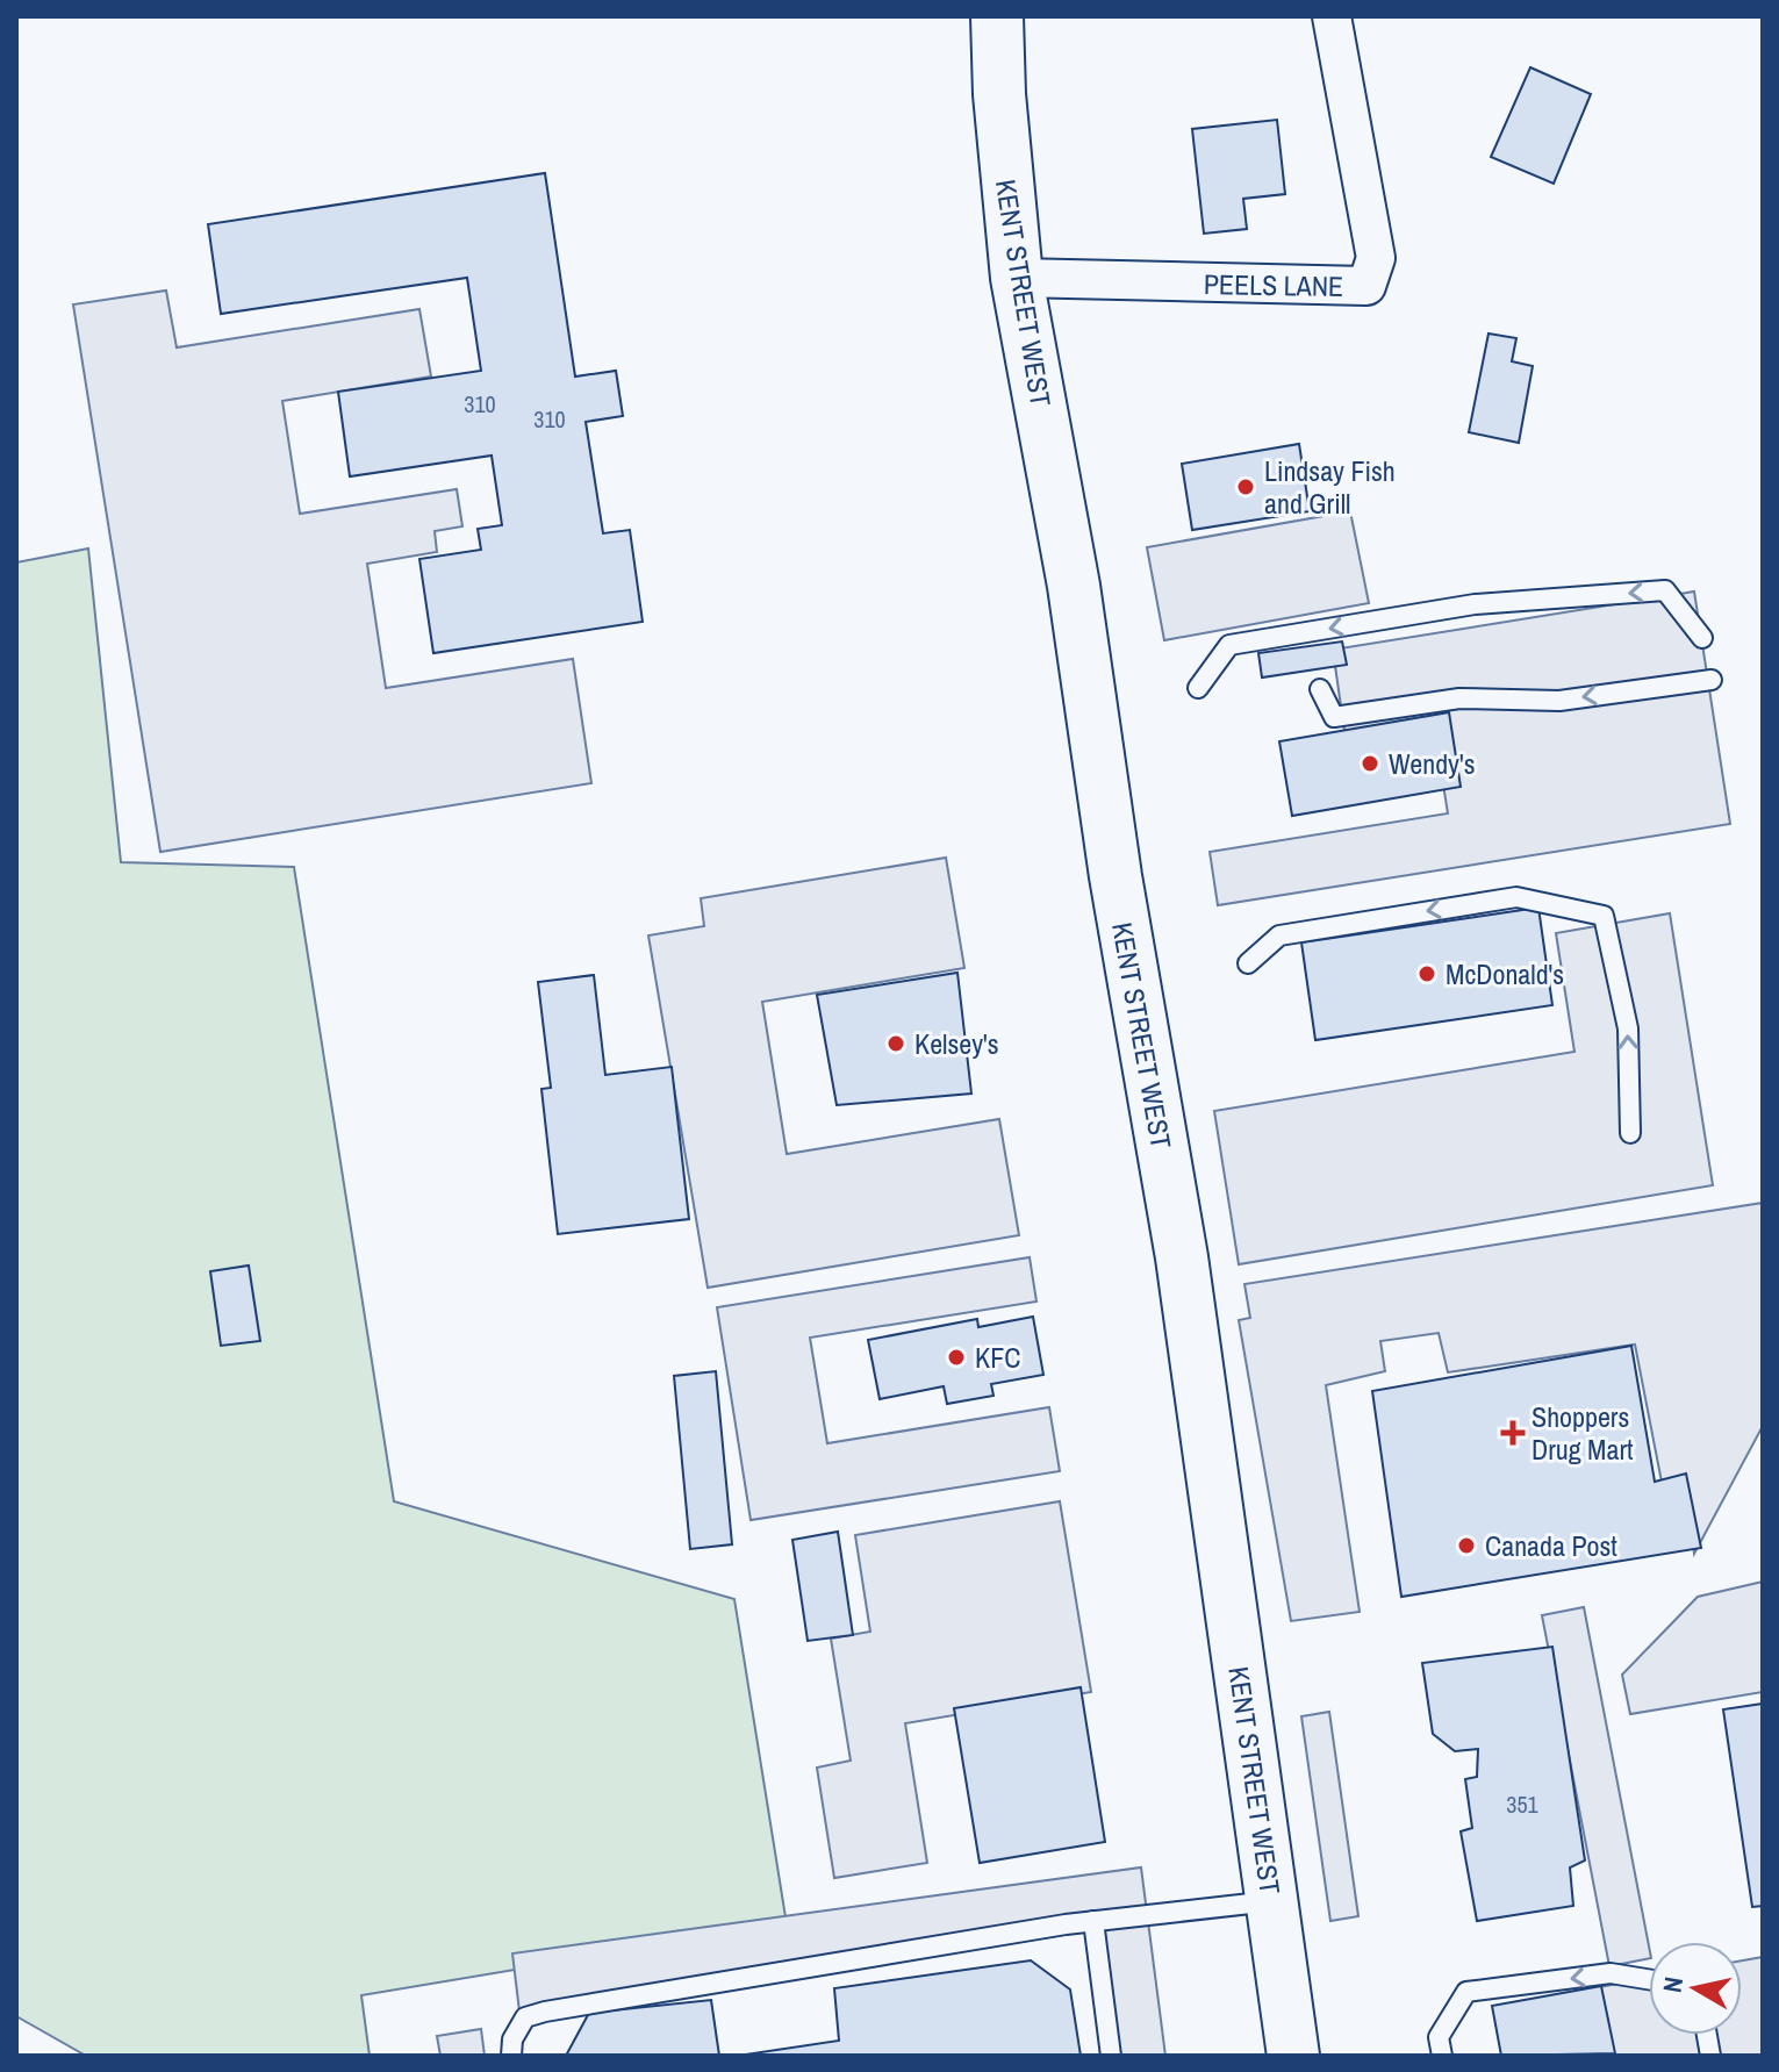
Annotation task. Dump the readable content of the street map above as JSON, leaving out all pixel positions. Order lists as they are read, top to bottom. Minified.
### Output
{"streets":{"main road":["KENT STREET WEST"],"street":["PEELS LANE"]},"crossings":[["PEELS LANE","KENT STREET WEST"]],"places":{"other":["Lindsay Fish and Grill","Wendy's","McDonald's","Kelsey's","KFC","Canada Post"],"health":["Shoppers Drug Mart"]},"house_numbers":["310","310","351"],"north":"left"}
